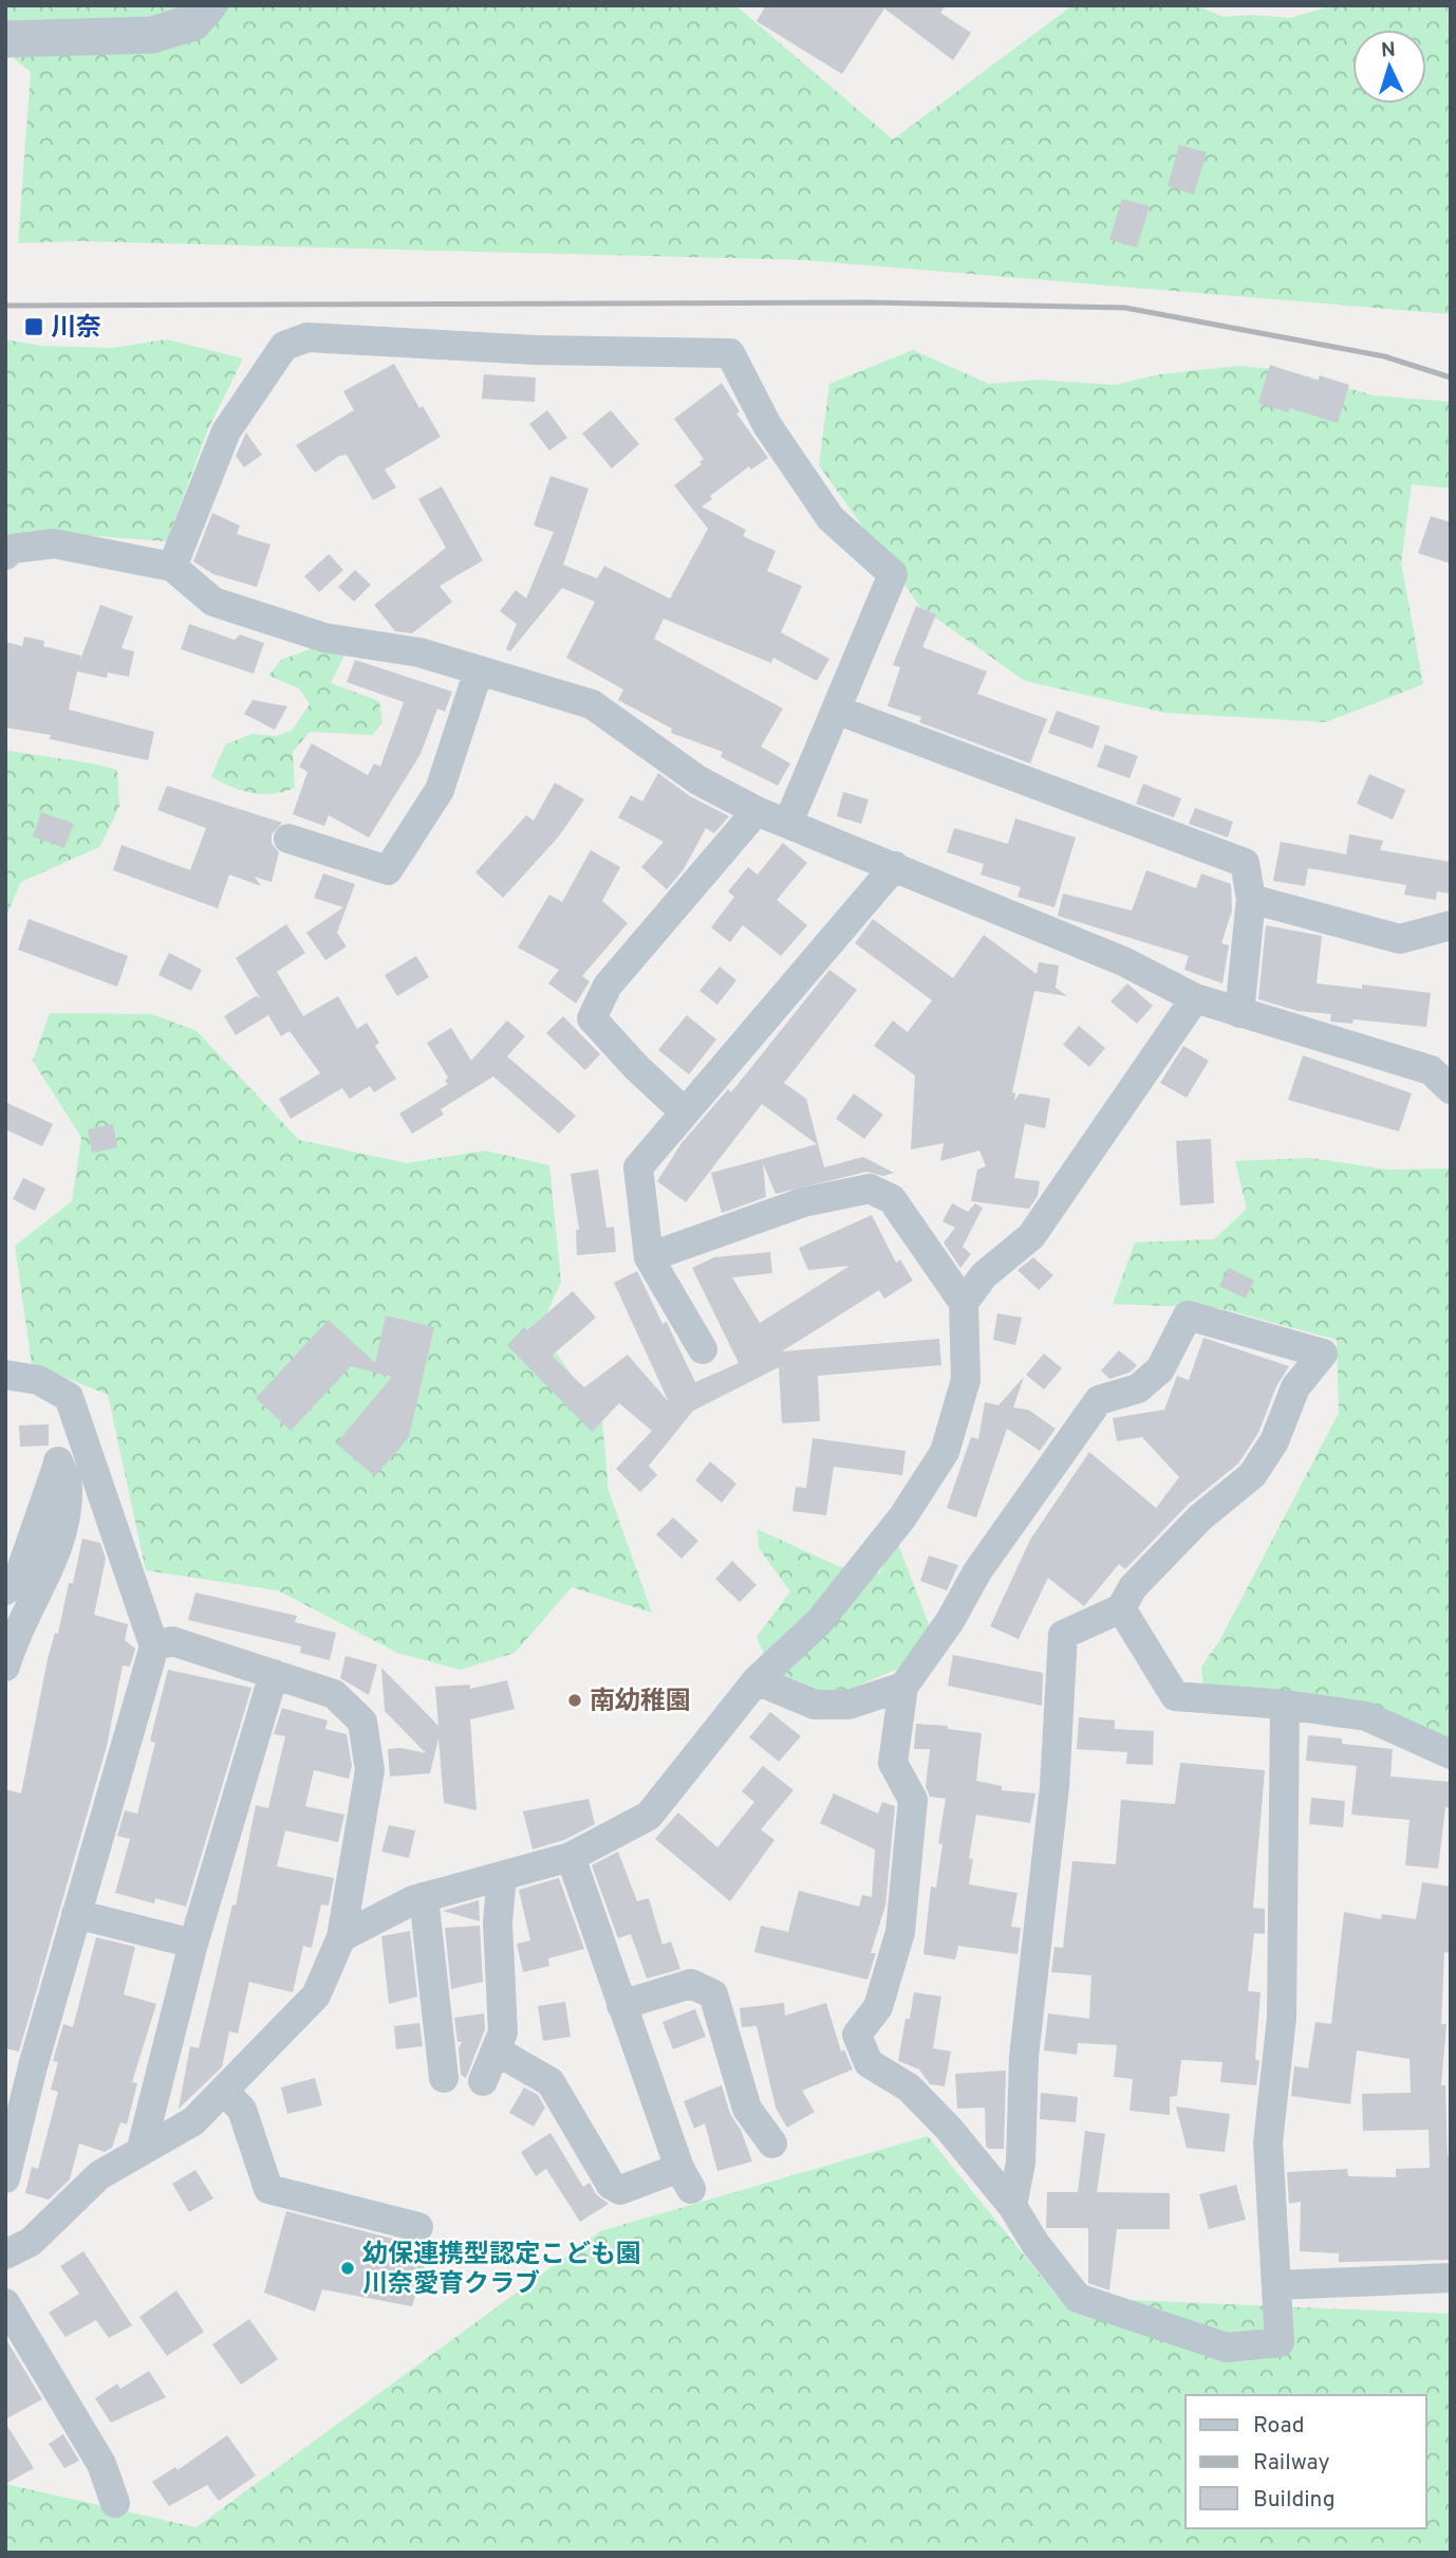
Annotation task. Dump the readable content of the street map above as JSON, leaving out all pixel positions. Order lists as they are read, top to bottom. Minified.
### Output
{"places":{"transit":["川奈"],"other":["南幼稚園","幼保連携型認定こども園 川奈愛育クラブ"]},"legend":["Road","Railway","Building"],"north":"top"}
